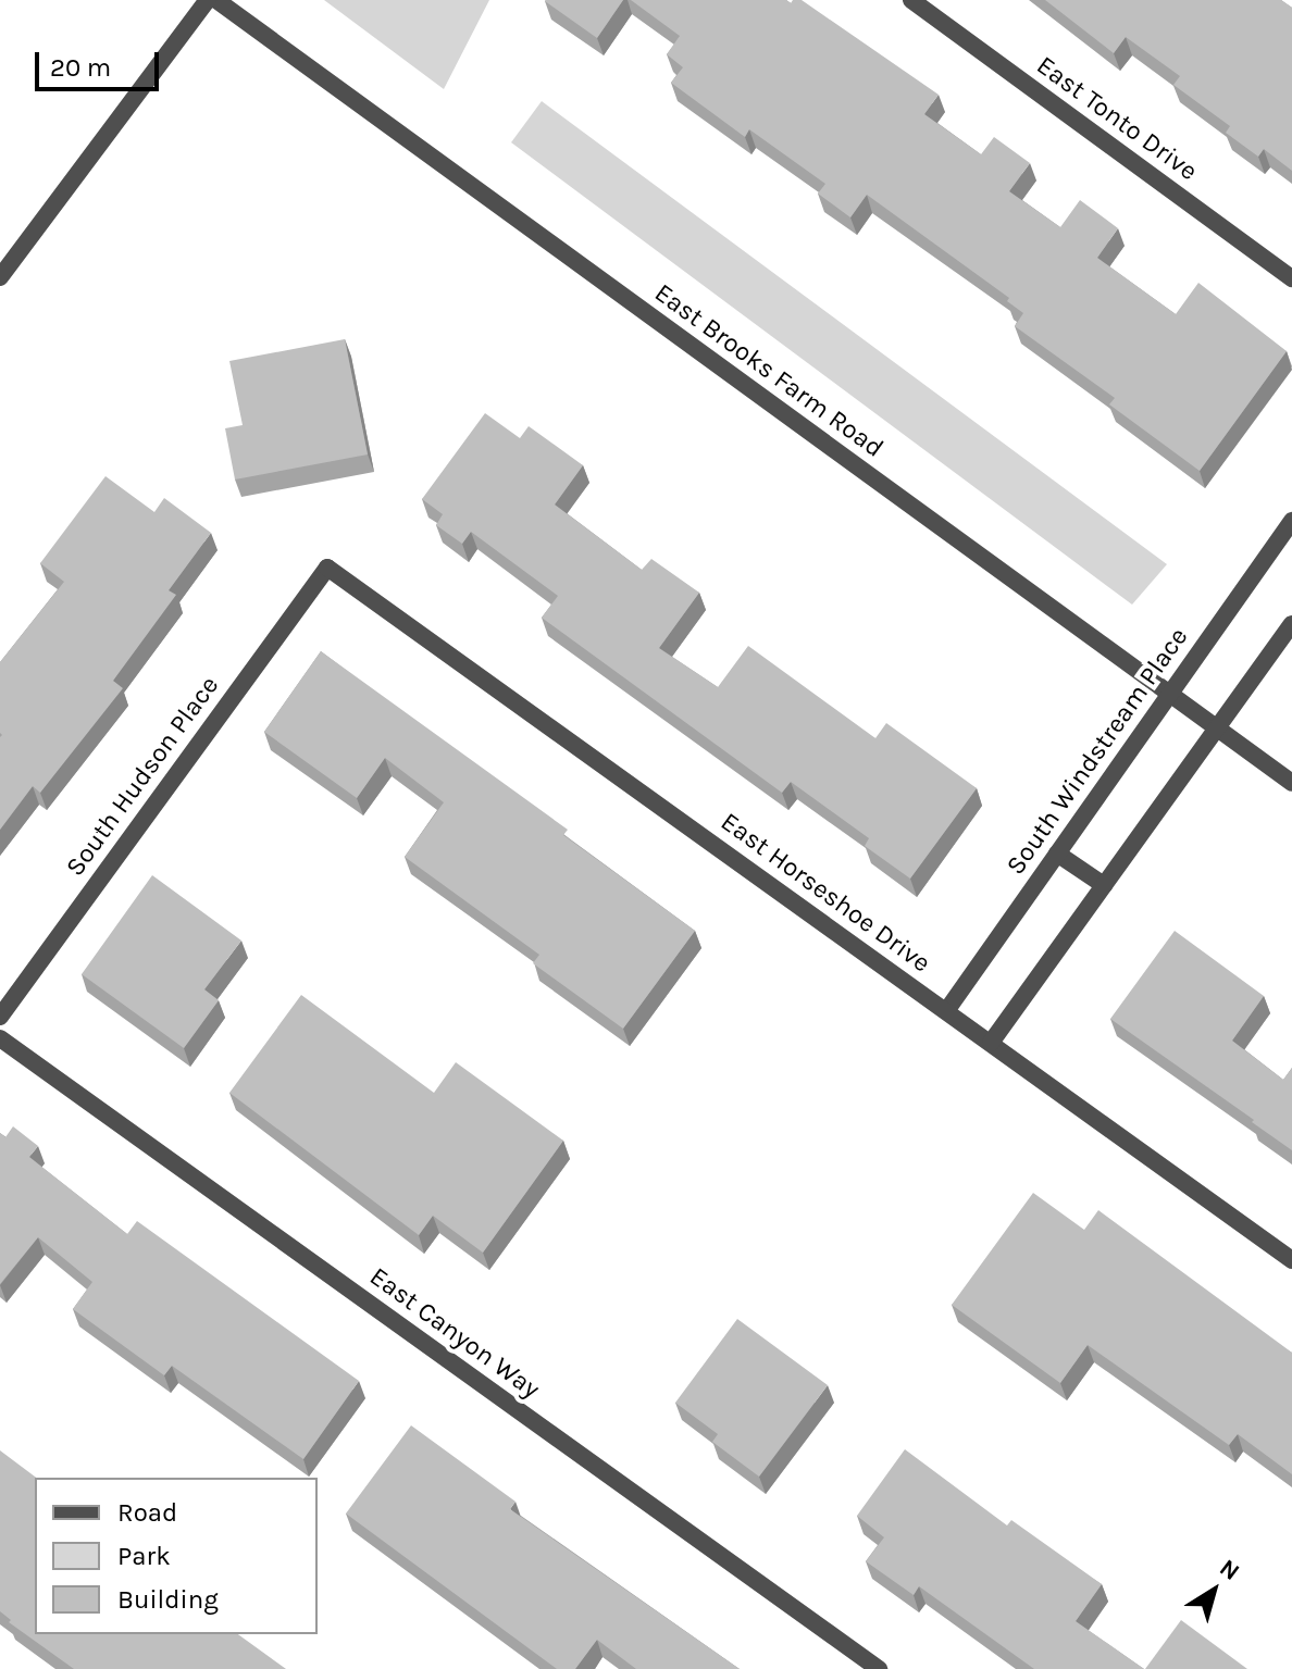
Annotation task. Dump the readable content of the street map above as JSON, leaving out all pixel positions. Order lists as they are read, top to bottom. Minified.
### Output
{"streets":{"street":["East Tonto Drive","East Brooks Farm Road","South Windstream Place","South Hudson Place","East Horseshoe Drive","East Canyon Way"]},"crossings":[["East Brooks Farm Road","South Windstream Place"],["South Windstream Place","East Horseshoe Drive"],["South Hudson Place","East Horseshoe Drive"]],"legend":["Road","Park","Building"],"scale_bar":"20 m","north":"top right"}
